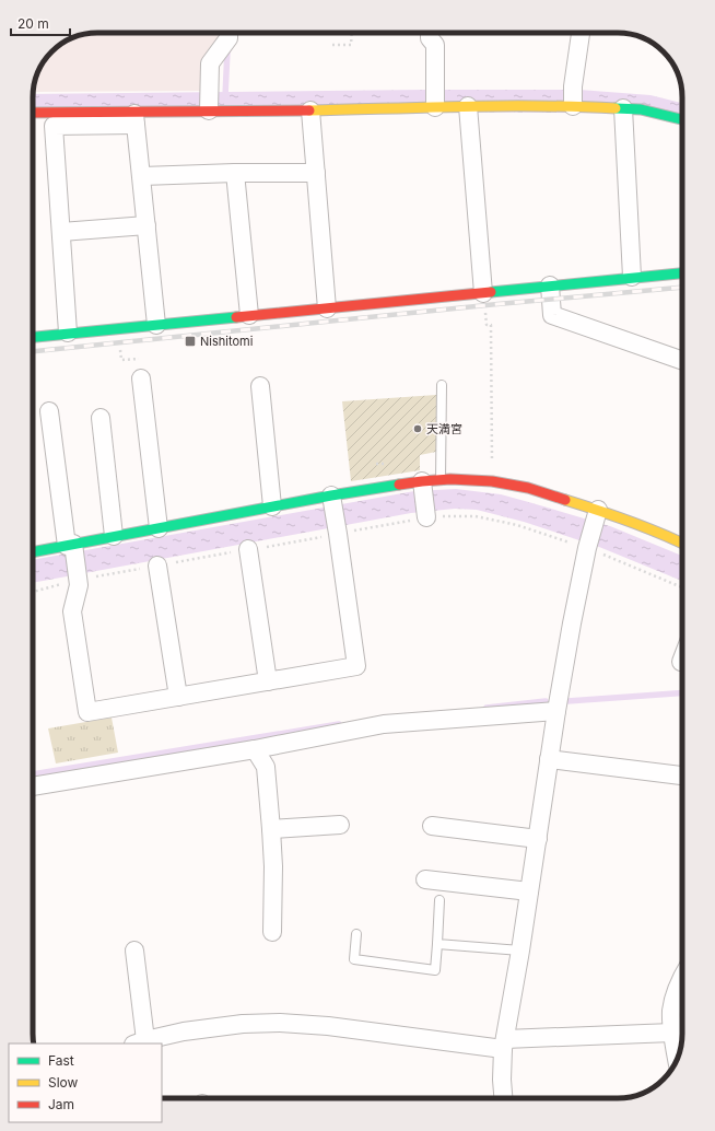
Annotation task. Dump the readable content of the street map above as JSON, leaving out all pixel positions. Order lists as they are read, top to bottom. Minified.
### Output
{"places":{"transit":["Nishitomi"],"other":["天満宮"]},"legend":["Fast","Slow","Jam"],"scale_bar":"20 m"}
